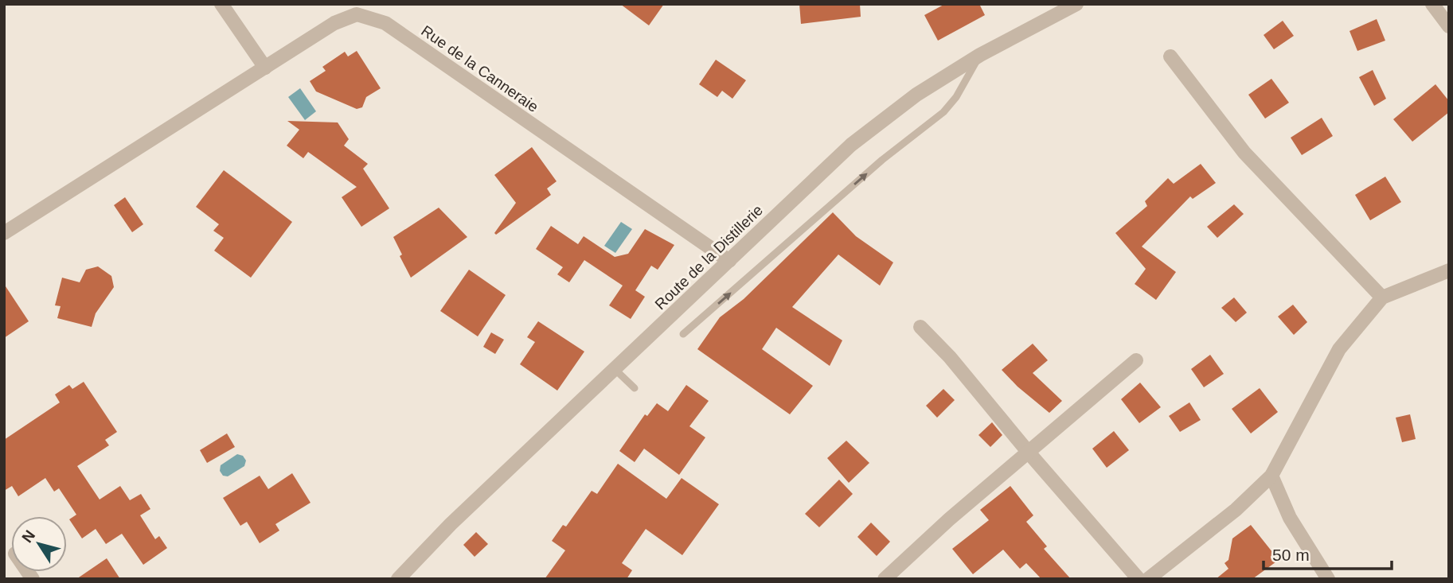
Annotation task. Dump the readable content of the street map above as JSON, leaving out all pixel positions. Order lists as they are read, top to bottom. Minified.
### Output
{"streets":{"street":["Rue de la Canneraie","Route de la Distillerie"]},"crossings":[["Rue de la Canneraie","Route de la Distillerie"]],"scale_bar":"50 m","north":"top left"}
